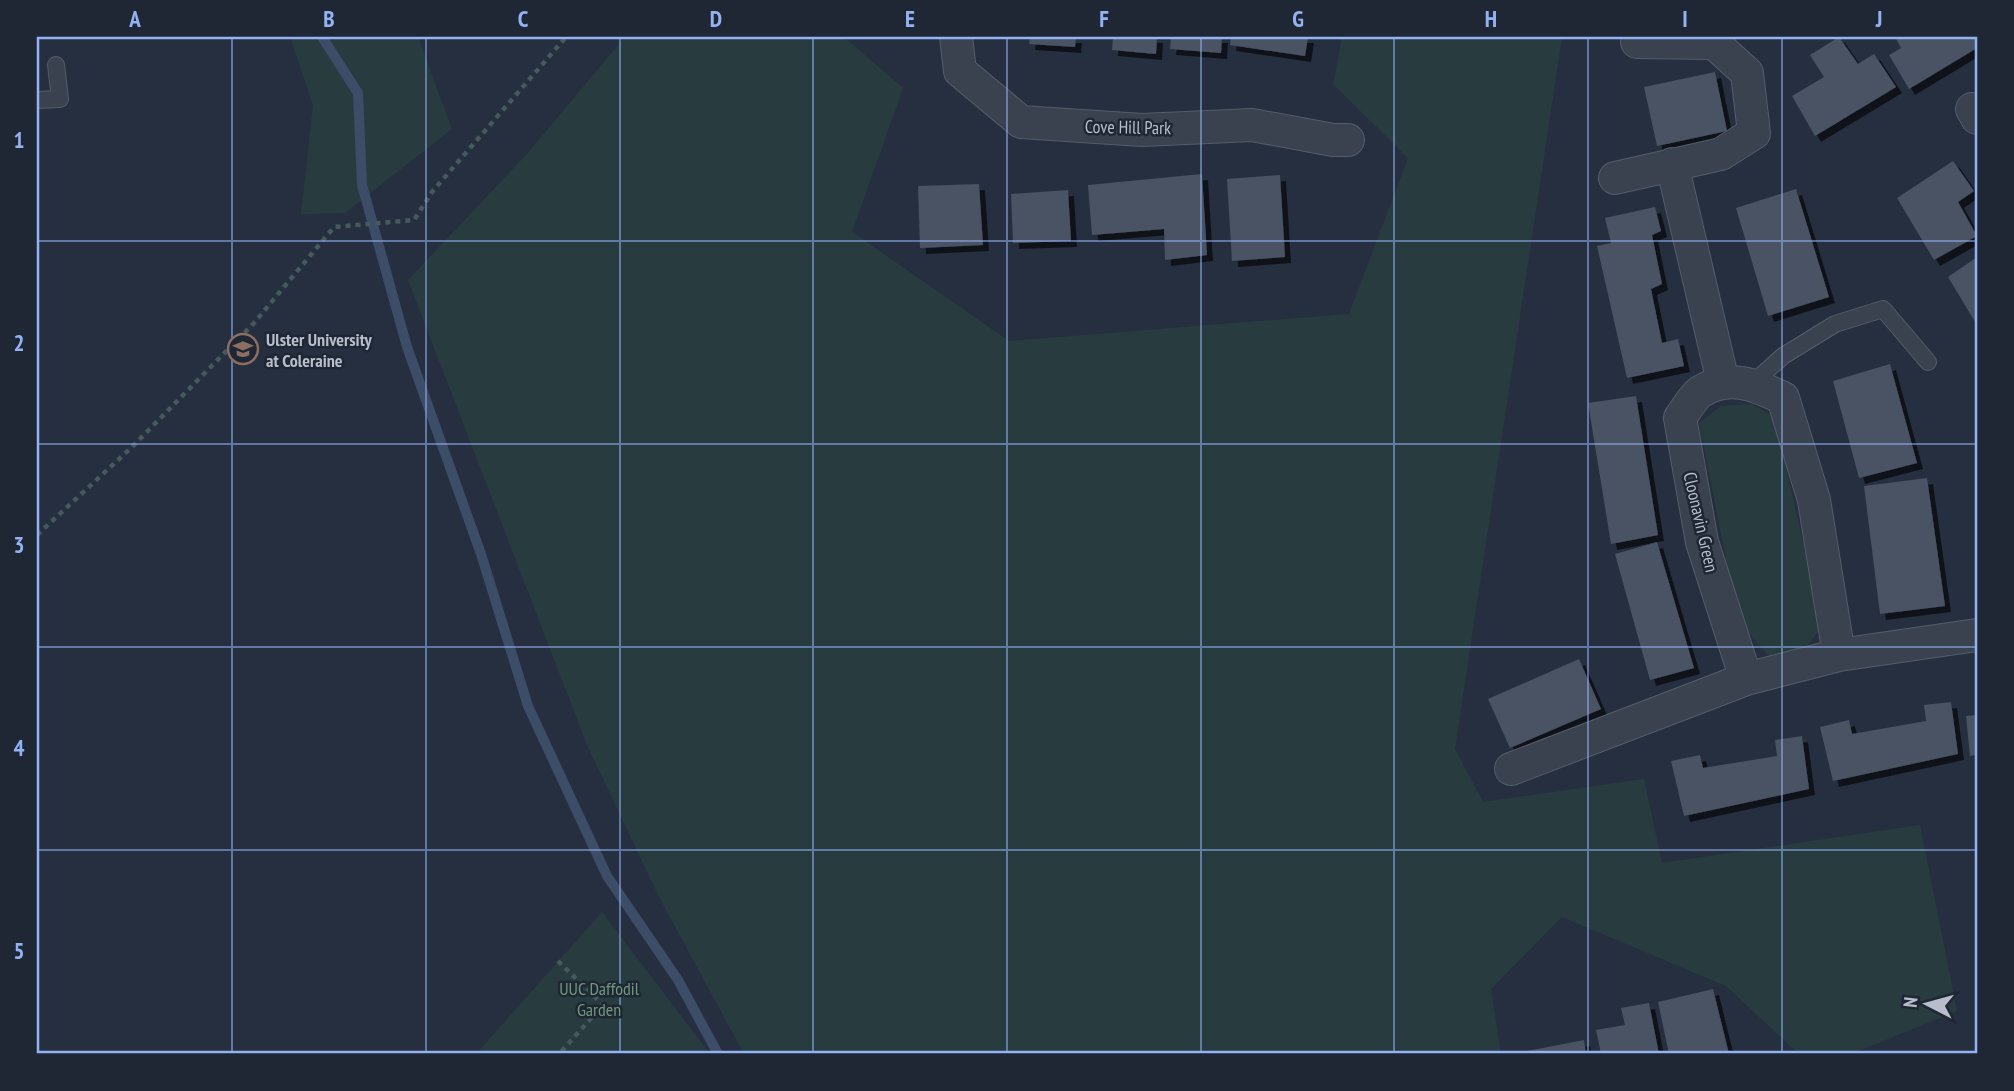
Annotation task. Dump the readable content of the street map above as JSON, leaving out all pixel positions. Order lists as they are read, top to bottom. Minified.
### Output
{"streets":{"street":["Cove Hill Park","Cloonavin Green"]},"parks":["UUC Daffodil Garden"],"places":{"school or university":["Ulster University at Coleraine"]},"north":"left","grid":{"columns":["A","B","C","D","E","F","G","H","I","J"],"rows":["1","2","3","4","5"]}}
